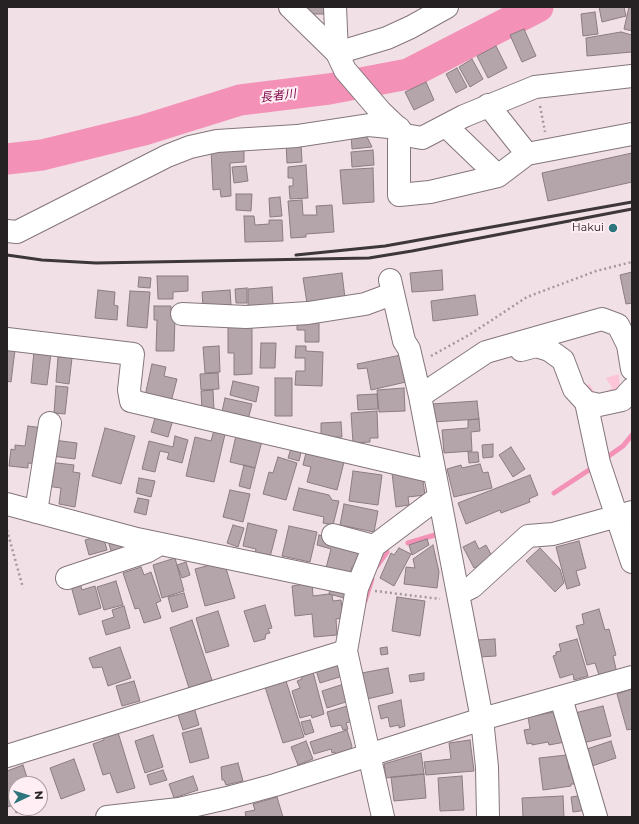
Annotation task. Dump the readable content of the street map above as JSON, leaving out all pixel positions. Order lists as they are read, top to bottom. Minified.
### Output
{"water":["長者川"],"places":["Hakui"],"north":"right"}
